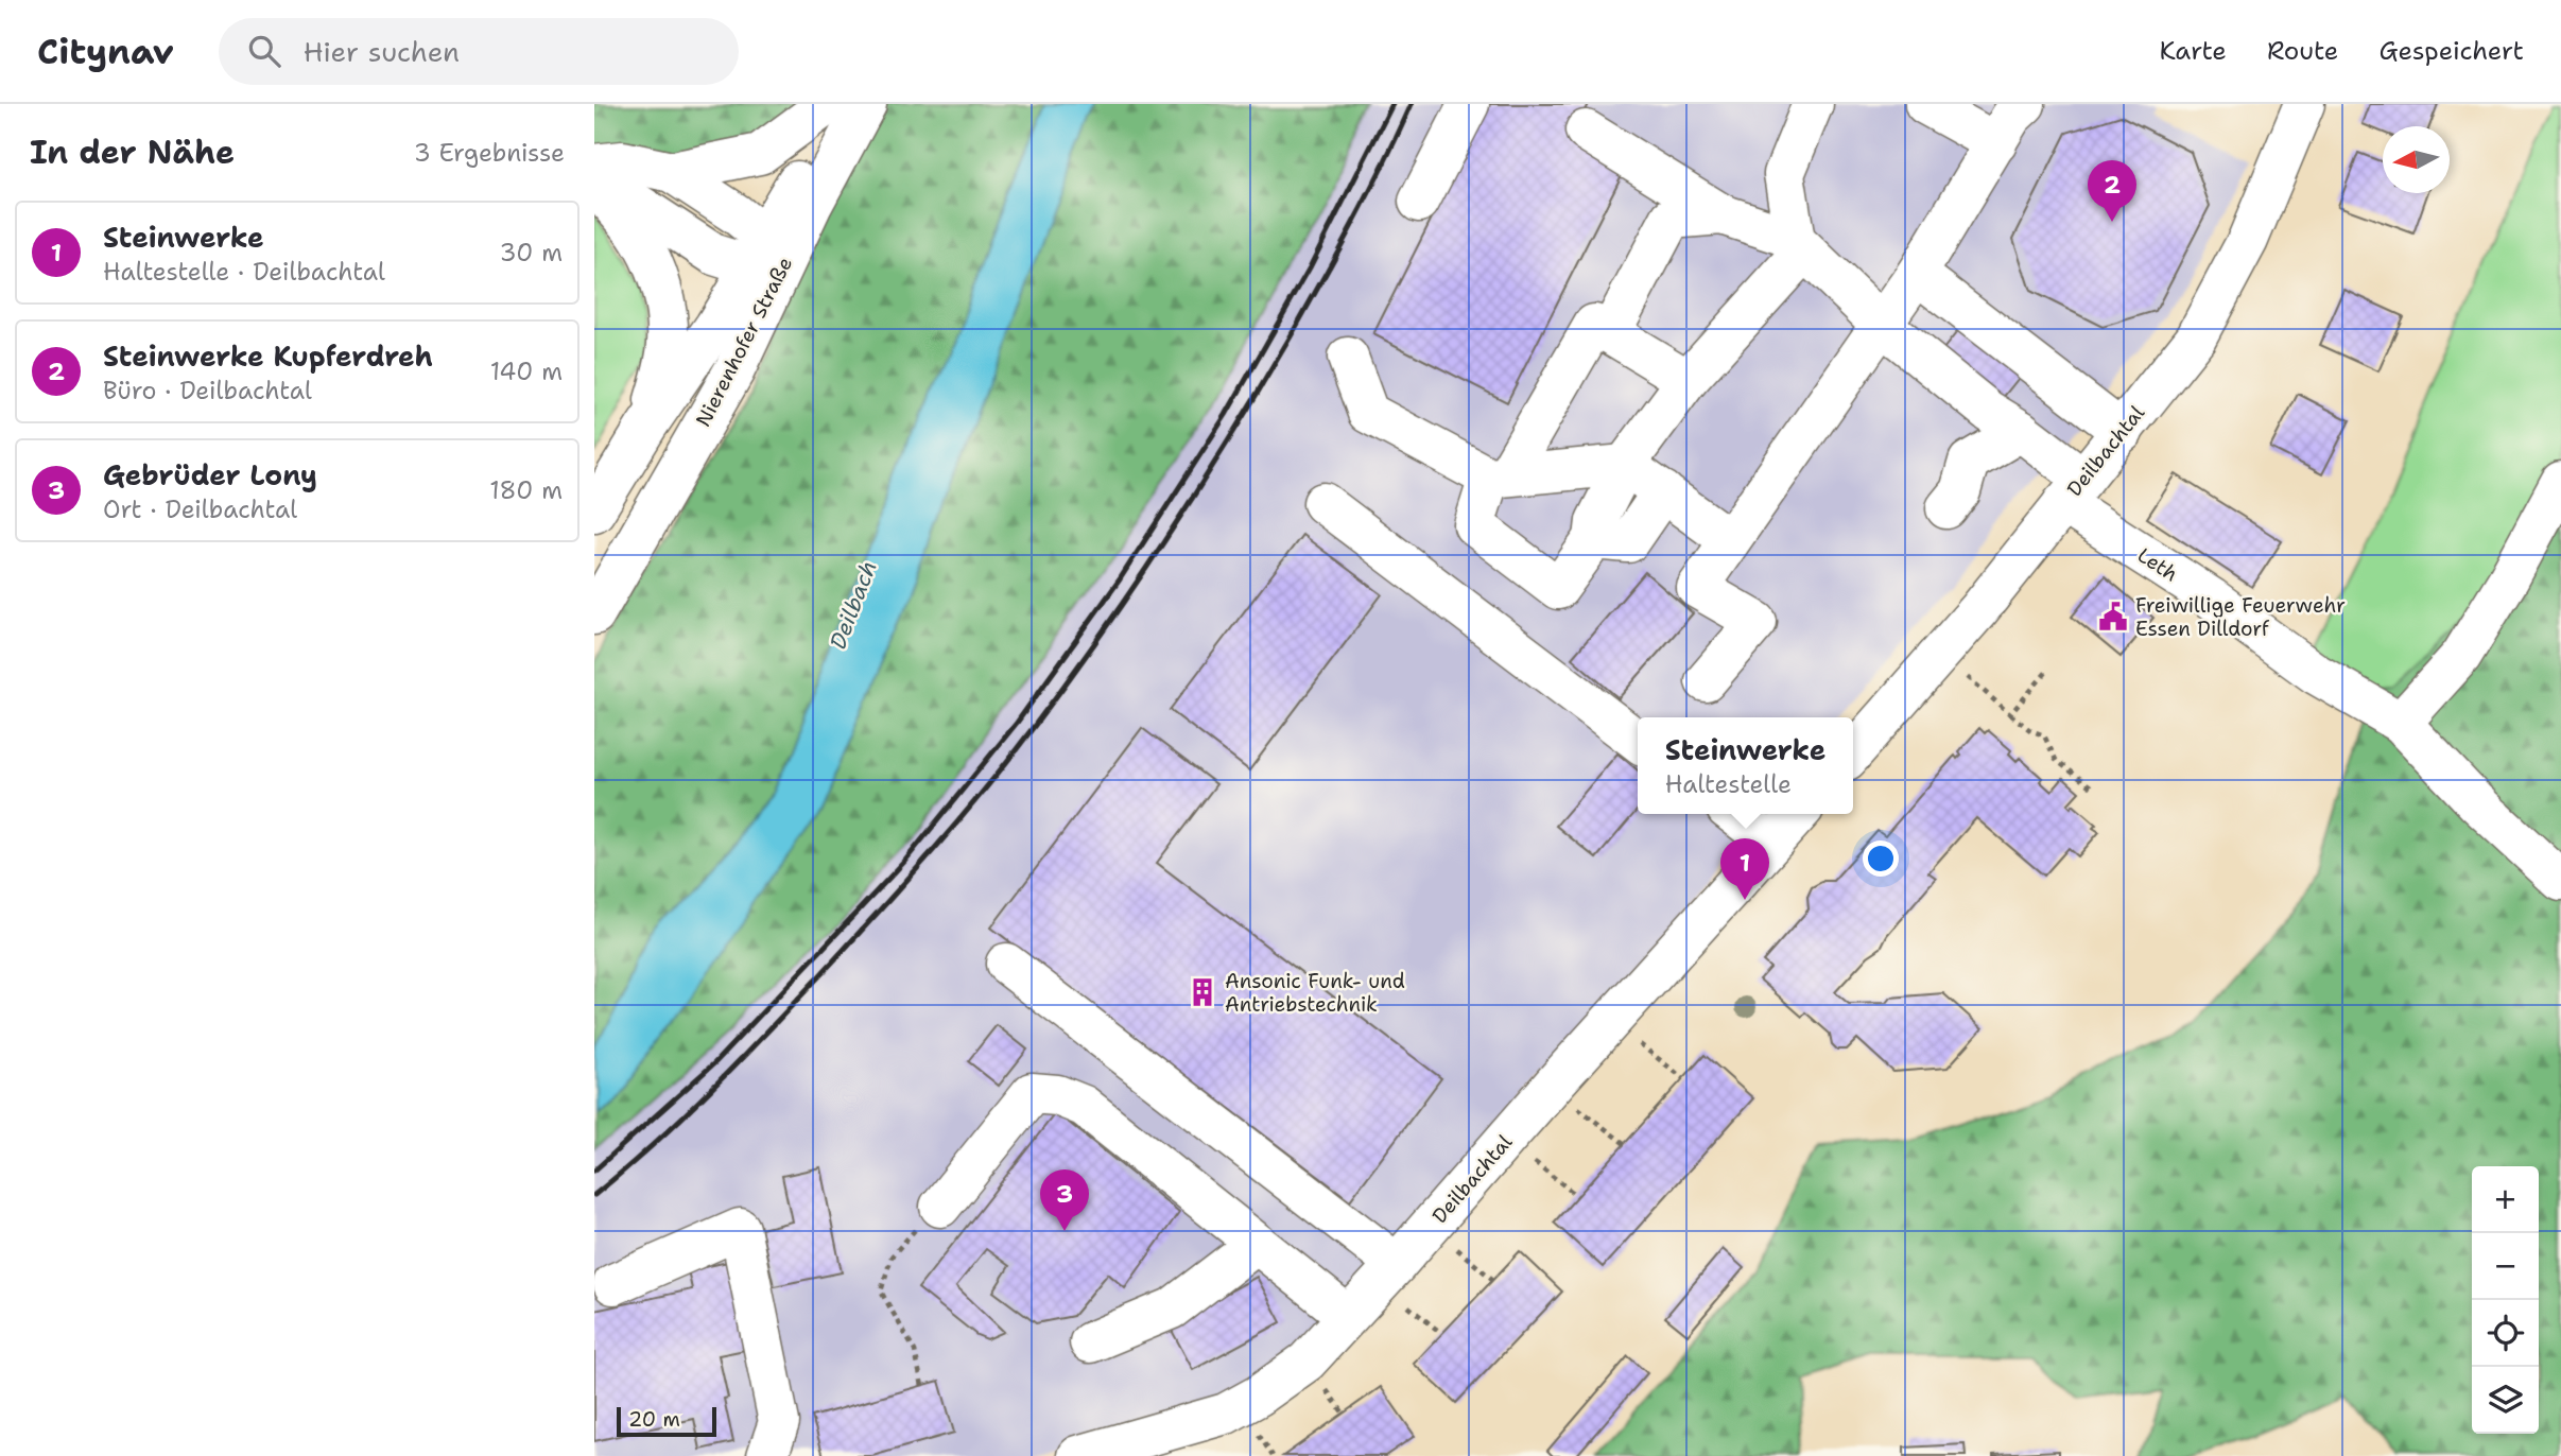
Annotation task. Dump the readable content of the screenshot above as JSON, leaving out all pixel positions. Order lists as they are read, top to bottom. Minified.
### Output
{"streets":{"street":["Nierenhofer Straße","Deilbachtal","Leth"]},"crossings":[["Deilbachtal","Leth"]],"water":["Deilbach"],"places":{"public building":["Freiwillige Feuerwehr Essen Dilldorf"],"building":["Ansonic Funk- und Antriebstechnik"]},"scale_bar":"20 m","north":"left","page":{"header":"Citynav","search":"Hier suchen","nav":["Karte","Route","Gespeichert"],"heading":["In der Nähe","3 Ergebnisse"],"pins":["2","1","3"],"list":[{"mark":"1","name":"Steinwerke","note":"Haltestelle · Deilbachtal","value":"30 m"},{"mark":"2","name":"Steinwerke Kupferdreh","note":"Büro · Deilbachtal","value":"140 m"},{"mark":"3","name":"Gebrüder Lony","note":"Ort · Deilbachtal","value":"180 m"}],"popup":["Steinwerke","Haltestelle"],"map_buttons":["+","−"],"scale":"20 m"}}
